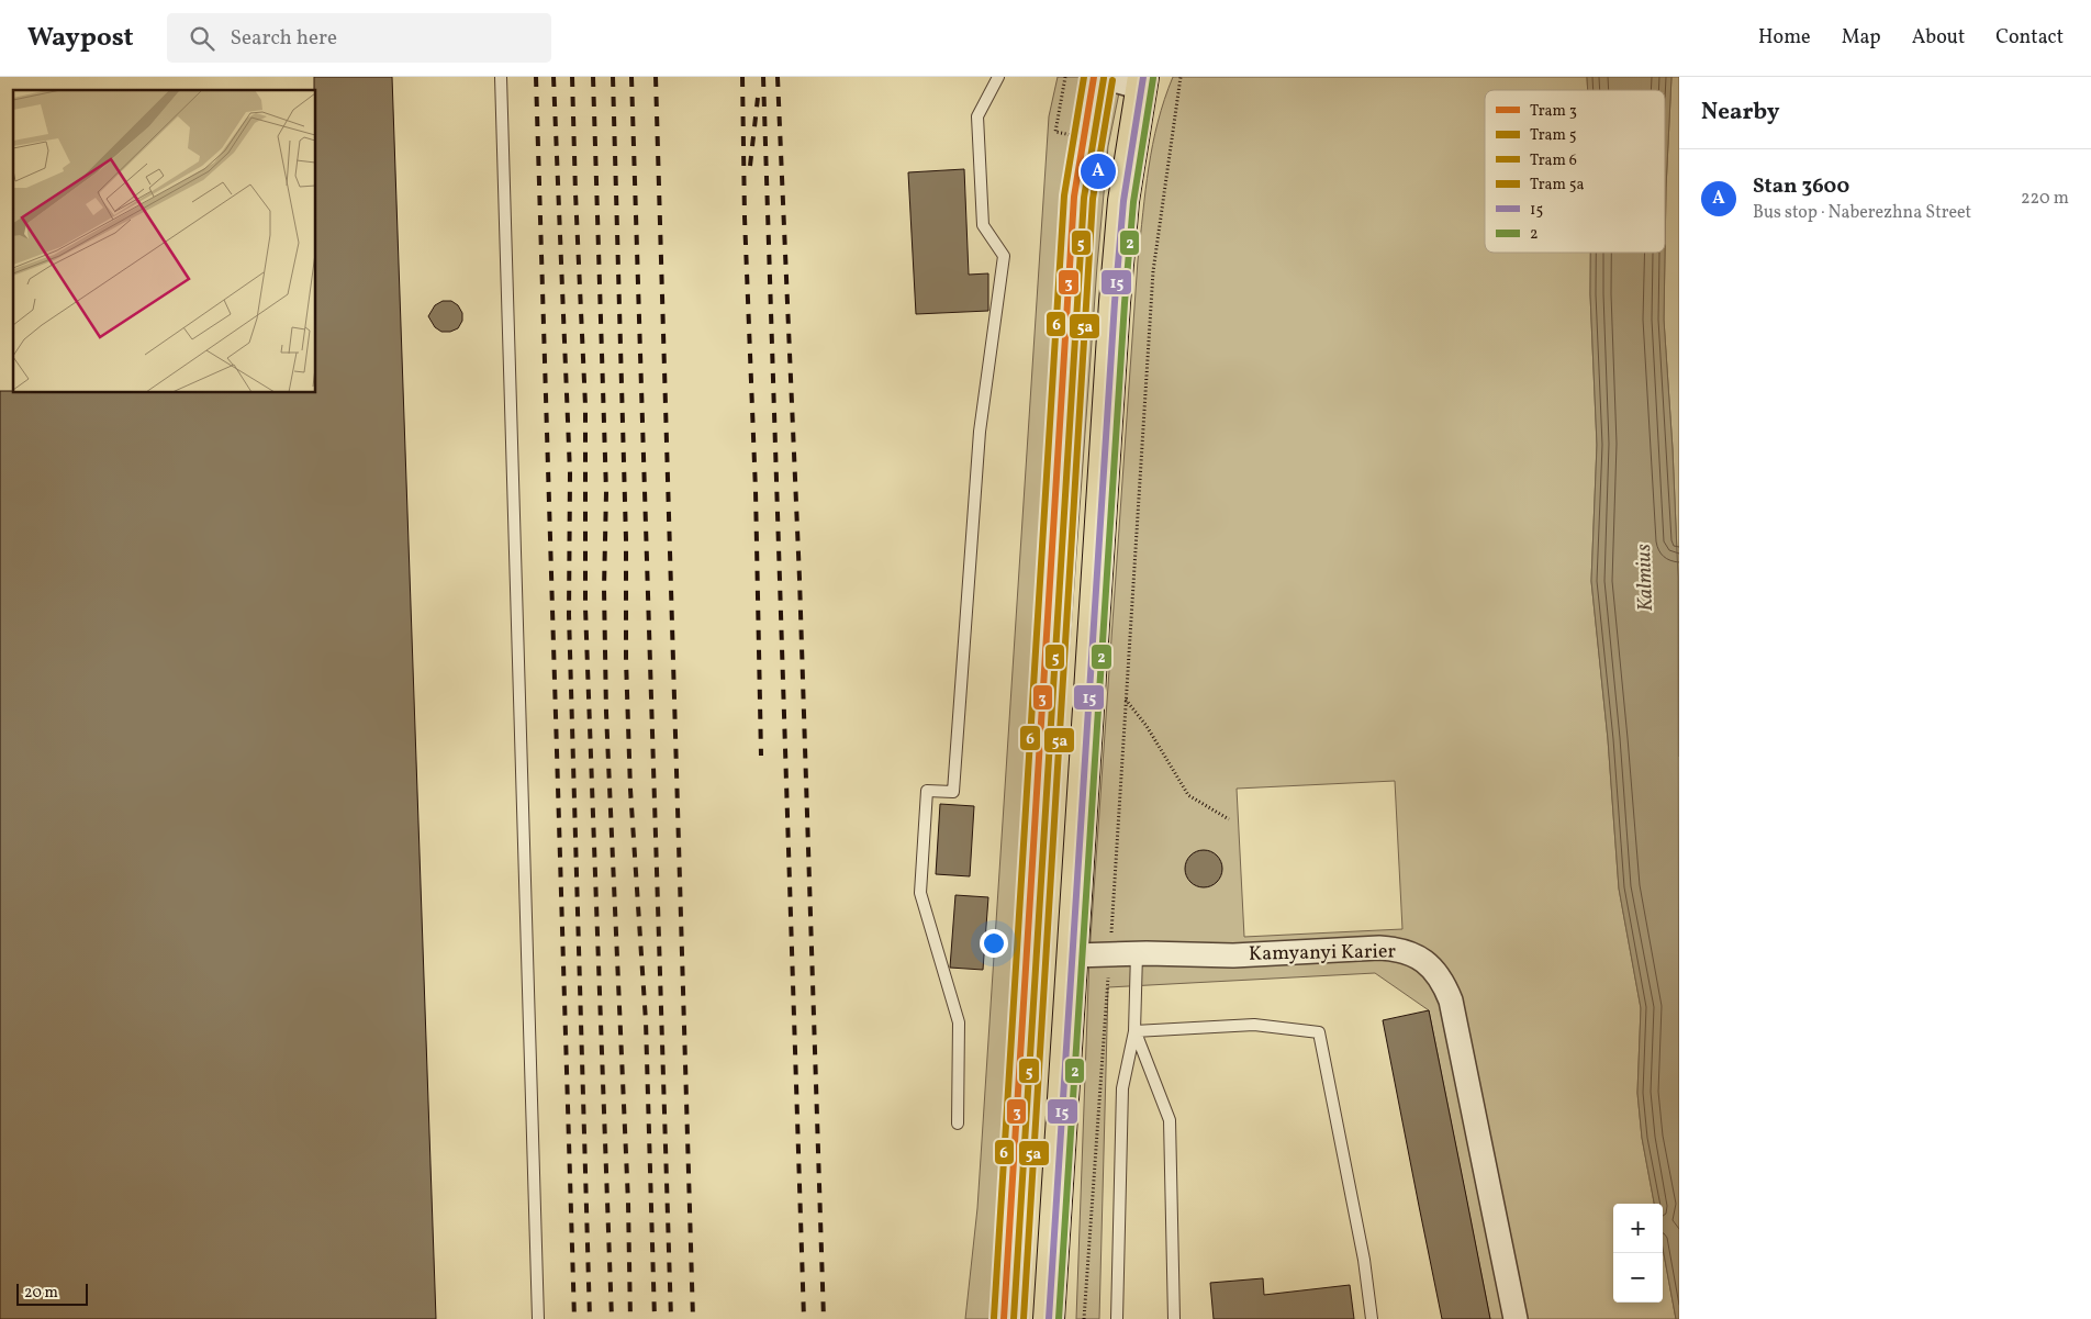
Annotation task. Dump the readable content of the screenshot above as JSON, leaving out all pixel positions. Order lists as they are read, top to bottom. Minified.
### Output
{"streets":{"street":["Kamyanyi Karier"]},"water":["Kalmius"],"lines":["tram line 3","tram line 6","transit line 15","tram line 5","transit line 2","tram line 5а"],"legend":["Tram 3","Tram 5","Tram 6","Tram 5а","15","2"],"scale_bar":"20 m","page":{"header":"Waypost","search":"Search here","nav":["Home","Map","About","Contact"],"heading":"Nearby","list":[{"mark":"A","name":"Stan 3600","note":"Bus stop · Naberezhna Street","value":"220 m"}],"pins":"A","map_buttons":["+","−"],"scale":"20 m"}}
